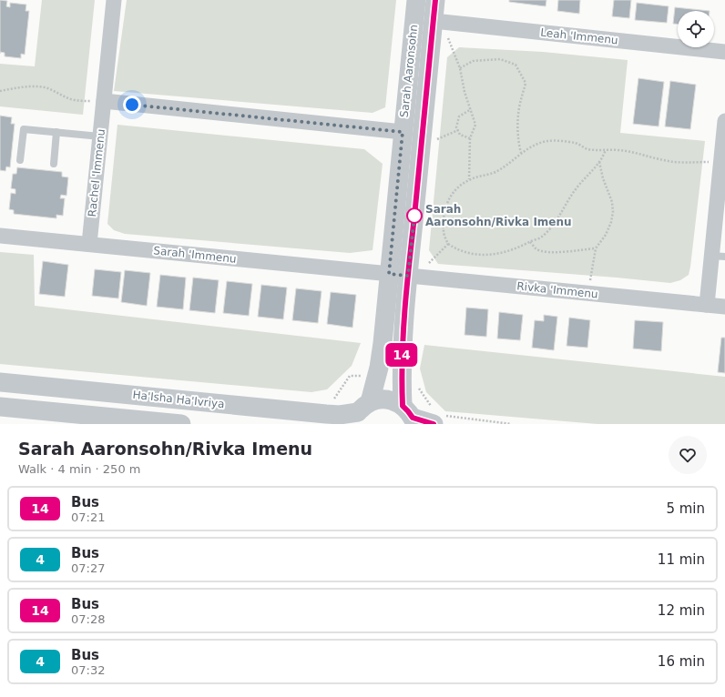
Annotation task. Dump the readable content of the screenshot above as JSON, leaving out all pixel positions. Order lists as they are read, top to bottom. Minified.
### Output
{"streets":{"street":["Leah 'Immenu","Sarah Aaronsohn","Rachel 'Immenu","Sarah 'Immenu","Rivka 'Immenu","Ha'Isha Ha'Ivriya"]},"crossings":[["Leah 'Immenu","Sarah Aaronsohn"],["Sarah Aaronsohn","Sarah 'Immenu"],["Sarah Aaronsohn","Rivka 'Immenu"],["Sarah Aaronsohn","Ha'Isha Ha'Ivriya"],["Rachel 'Immenu","Sarah 'Immenu"],["Sarah 'Immenu","Rivka 'Immenu"]],"places":["Sarah Aaronsohn/Rivka Imenu"],"lines":["bus line 14"],"page":{"on_map":"14","heading":["Sarah Aaronsohn/Rivka Imenu","Walk · 4 min · 250 m"],"list":[{"mark":"14","name":"Bus","note":"07:21","value":"5 min"},{"mark":"4","name":"Bus","note":"07:27","value":"11 min"},{"mark":"14","name":"Bus","note":"07:28","value":"12 min"},{"mark":"4","name":"Bus","note":"07:32","value":"16 min"}]}}
